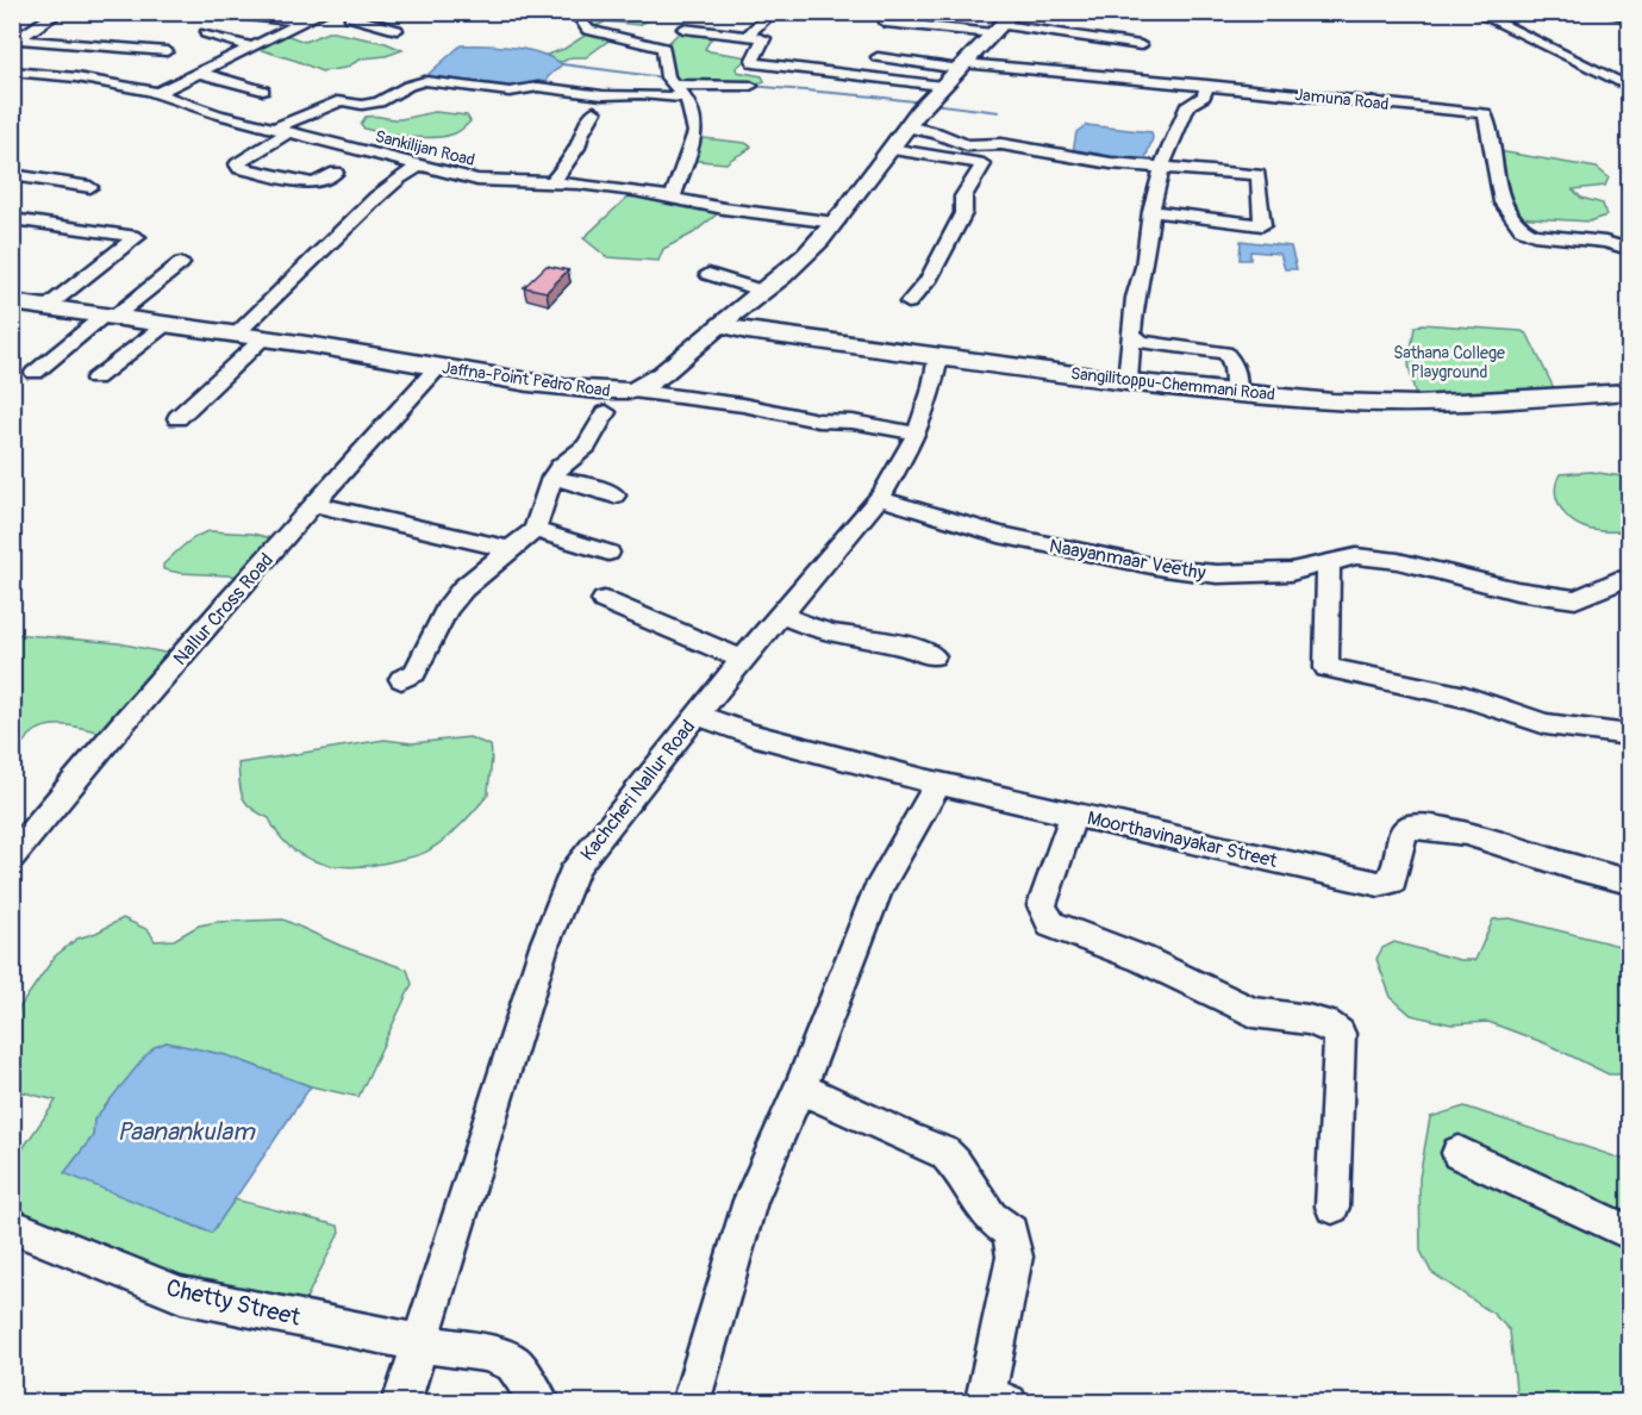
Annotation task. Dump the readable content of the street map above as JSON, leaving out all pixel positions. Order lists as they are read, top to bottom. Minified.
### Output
{"streets":{"main road":["Jaffna-Point Pedro Road","Sangilitoppu-Chemmani Road"],"street":["Jamuna Road","Sankilijan Road","Naayanmaar Veethy","Nallur Cross Road","Kachcheri Nallur Road","Moorthavinayakar Street","Chetty Street"]},"crossings":[["Jamuna Road","Jaffna-Point Pedro Road"],["Sankilijan Road","Jaffna-Point Pedro Road"],["Jaffna-Point Pedro Road","Sangilitoppu-Chemmani Road"],["Jaffna-Point Pedro Road","Nallur Cross Road"],["Sangilitoppu-Chemmani Road","Kachcheri Nallur Road"],["Naayanmaar Veethy","Kachcheri Nallur Road"],["Kachcheri Nallur Road","Moorthavinayakar Street"],["Kachcheri Nallur Road","Chetty Street"]],"water":["Paanankulam"],"parks":["Sathana College Playground"]}
